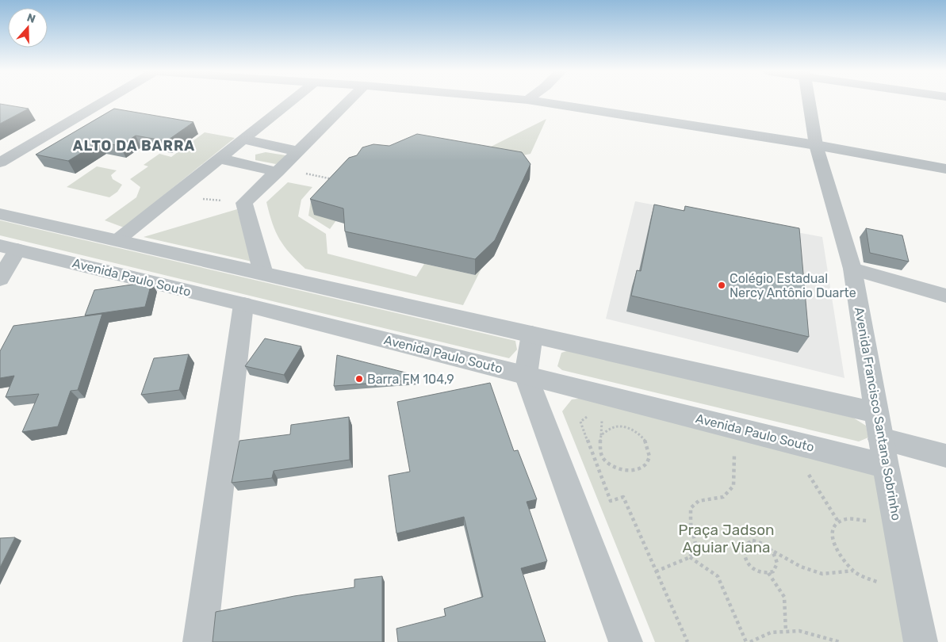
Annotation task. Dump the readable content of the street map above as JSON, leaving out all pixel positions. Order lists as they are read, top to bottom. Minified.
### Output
{"streets":{"street":["Avenida Paulo Souto","Avenida Francisco Santana Sobrinho"]},"crossings":[["Avenida Paulo Souto","Avenida Francisco Santana Sobrinho"]],"districts":["ALTO DA BARRA"],"parks":["Praça Jadson Aguiar Viana"],"places":["Colégio Estadual Nercy Antônio Duarte","Barra FM 104,9"],"north":"top"}
